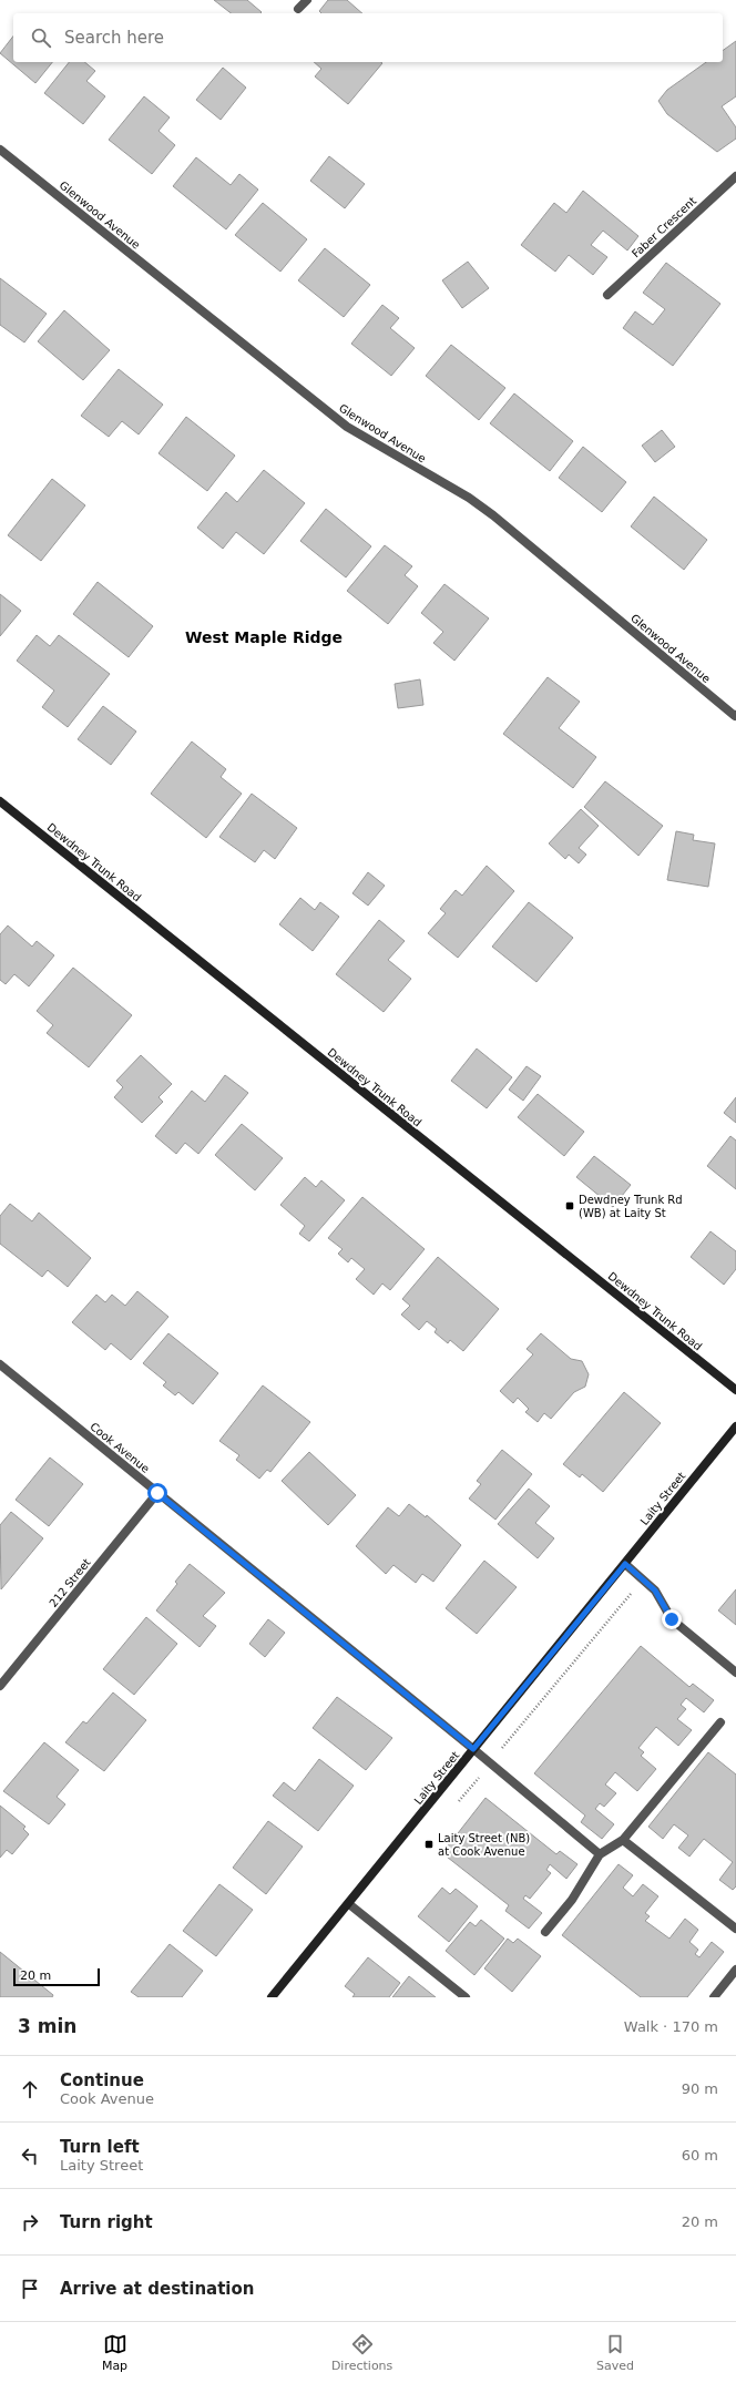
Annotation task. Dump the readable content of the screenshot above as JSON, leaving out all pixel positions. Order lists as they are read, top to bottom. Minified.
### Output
{"streets":{"main road":["Dewdney Trunk Road","Laity Street"],"street":["Glenwood Avenue","Faber Crescent","Cook Avenue","212 Street"]},"crossings":[["Cook Avenue","Laity Street"],["Cook Avenue","212 Street"]],"districts":["West Maple Ridge"],"places":{"transit":["Dewdney Trunk Rd (WB) at Laity St","Laity Street (NB) at Cook Avenue"]},"scale_bar":"20 m","page":{"search":"Search here","scale":"20 m","heading":["3 min","Walk · 170 m"],"list":[["Continue","Cook Avenue","90 m"],["Turn left","Laity Street","60 m"],["Turn right","20 m"],"Arrive at destination"],"nav":["Map","Directions","Saved"]}}
